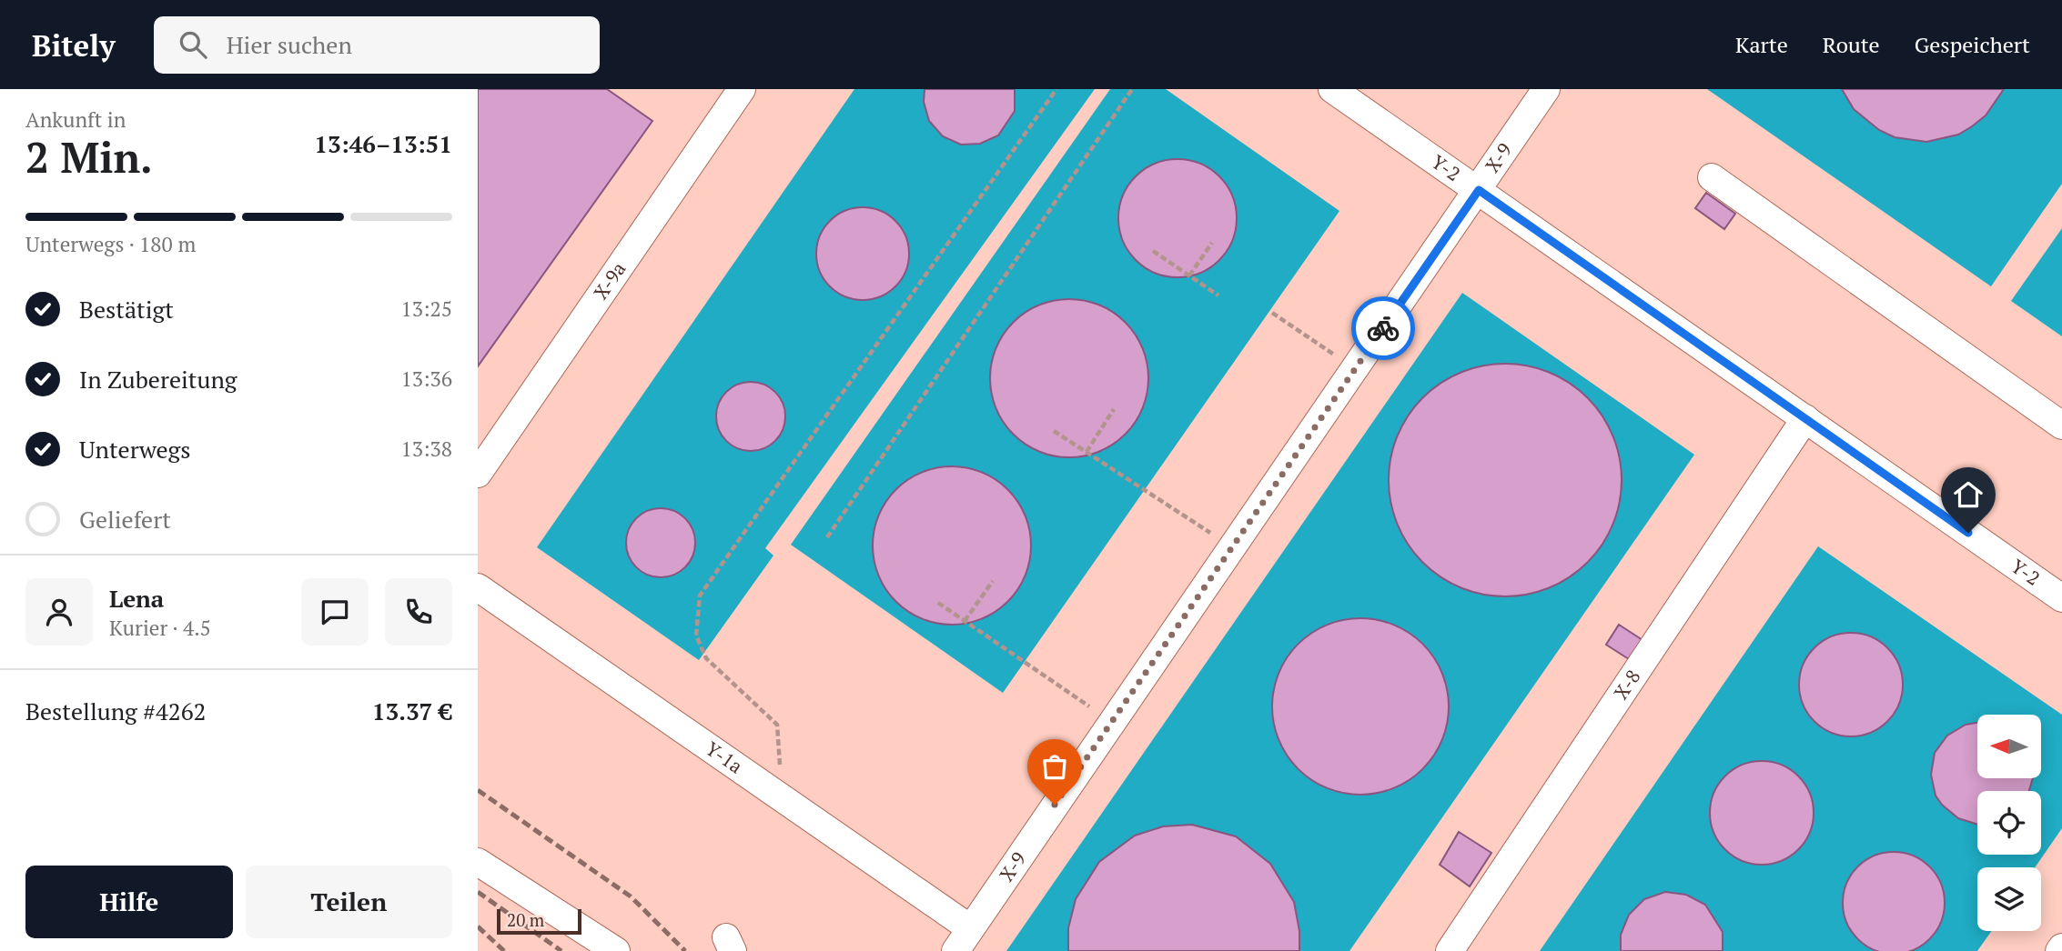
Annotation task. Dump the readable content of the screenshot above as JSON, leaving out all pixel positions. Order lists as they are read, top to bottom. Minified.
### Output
{"streets":{"street":["X-9","Y-2","X-9a","X-8","Y-1a"]},"crossings":[["X-9","Y-2"],["X-9","Y-1a"],["Y-2","X-8"]],"scale_bar":"20 m","north":"left","page":{"header":"Bitely","search":"Hier suchen","nav":["Karte","Route","Gespeichert"],"heading":["2 Min.","Ankunft in","13:46–13:51"],"panel":["Lena","Kurier · 4.5","Bestellung #4262","13.37 €"],"bar":"Unterwegs · 180 m","list":[["Bestätigt","13:25"],["In Zubereitung","13:36"],["Unterwegs","13:38"],"Geliefert"],"buttons":["Hilfe","Teilen"],"scale":"20 m"}}
